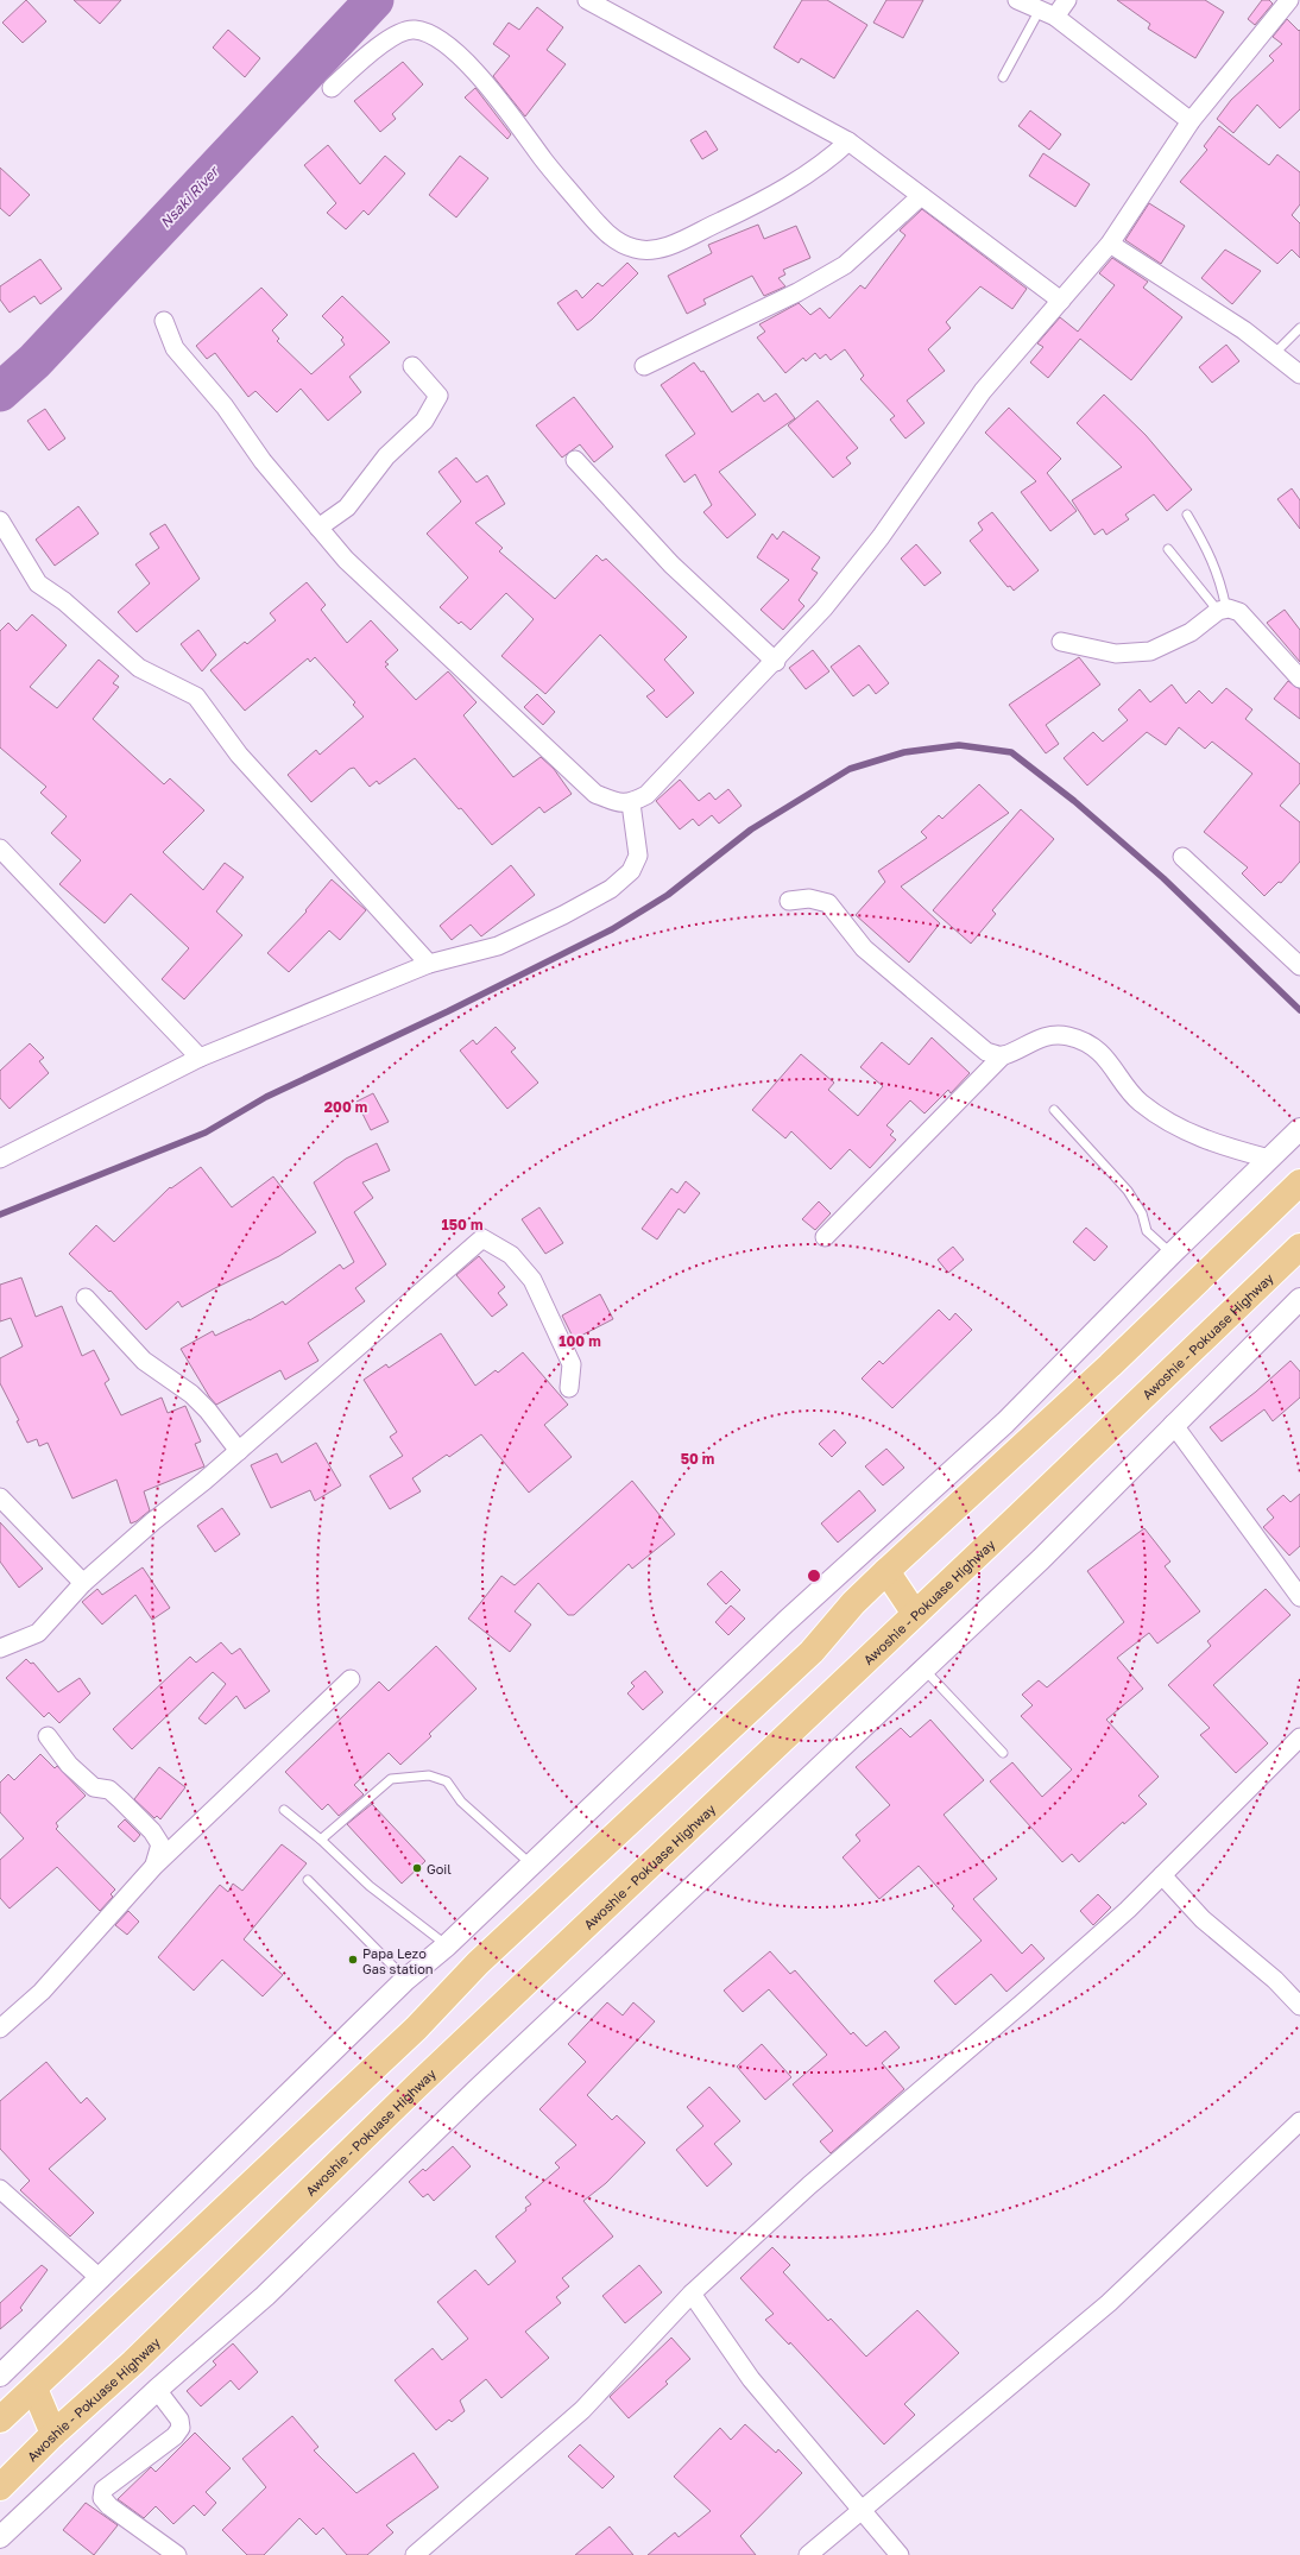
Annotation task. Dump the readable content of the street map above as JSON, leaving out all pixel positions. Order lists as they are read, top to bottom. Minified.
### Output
{"streets":{"main road":["Awoshie - Pokuase Highway"]},"water":["Nsaki River"],"places":["Goil","Papa Lezo Gas station"],"rings":["200 m","150 m","100 m","50 m"]}
